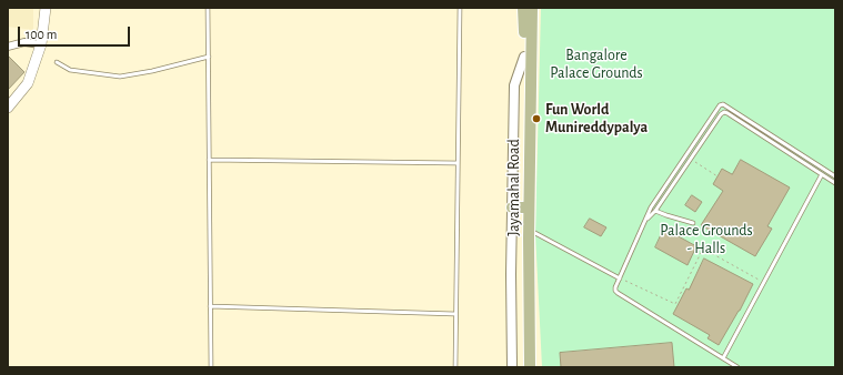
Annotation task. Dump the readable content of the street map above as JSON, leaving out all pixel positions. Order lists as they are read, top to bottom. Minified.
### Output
{"streets":{"main road":["Jayamahal Road"]},"parks":["Bangalore Palace Grounds","Palace Grounds - Halls"],"places":["Fun World Munireddypalya"],"scale_bar":"100 m"}
